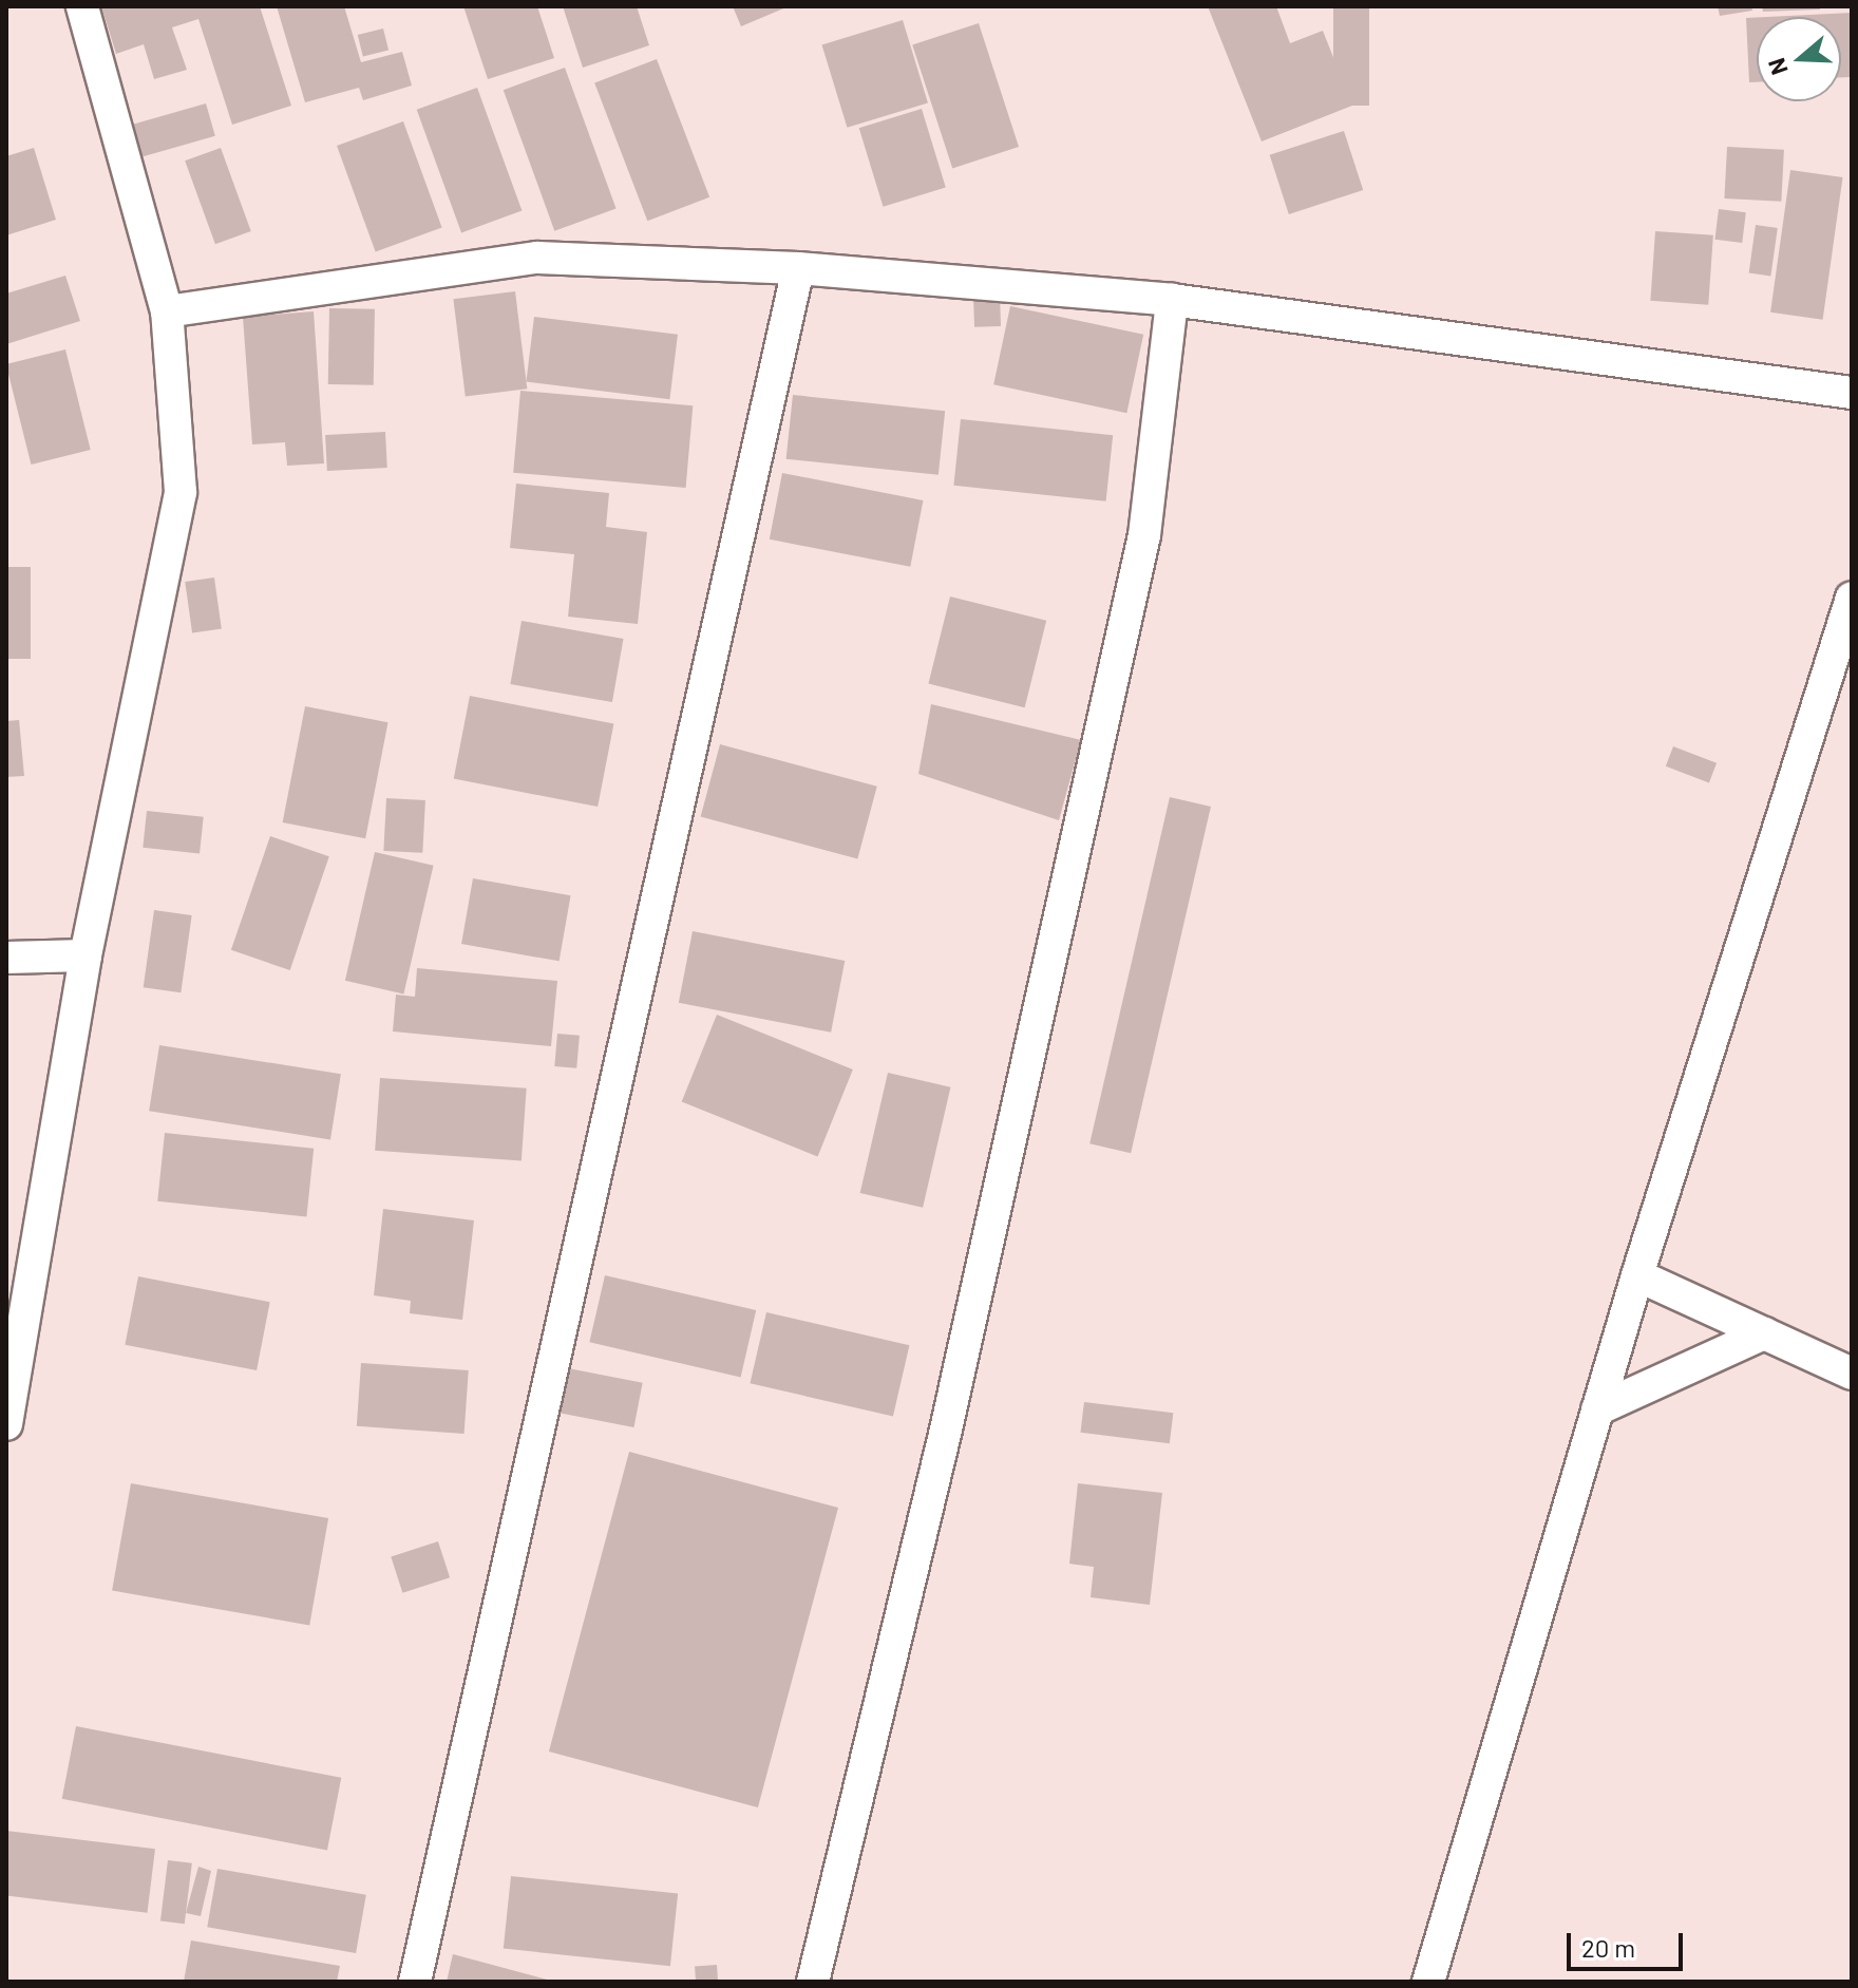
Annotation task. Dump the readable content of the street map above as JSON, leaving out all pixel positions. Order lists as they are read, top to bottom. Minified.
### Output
{"scale_bar":"20 m","north":"left"}
